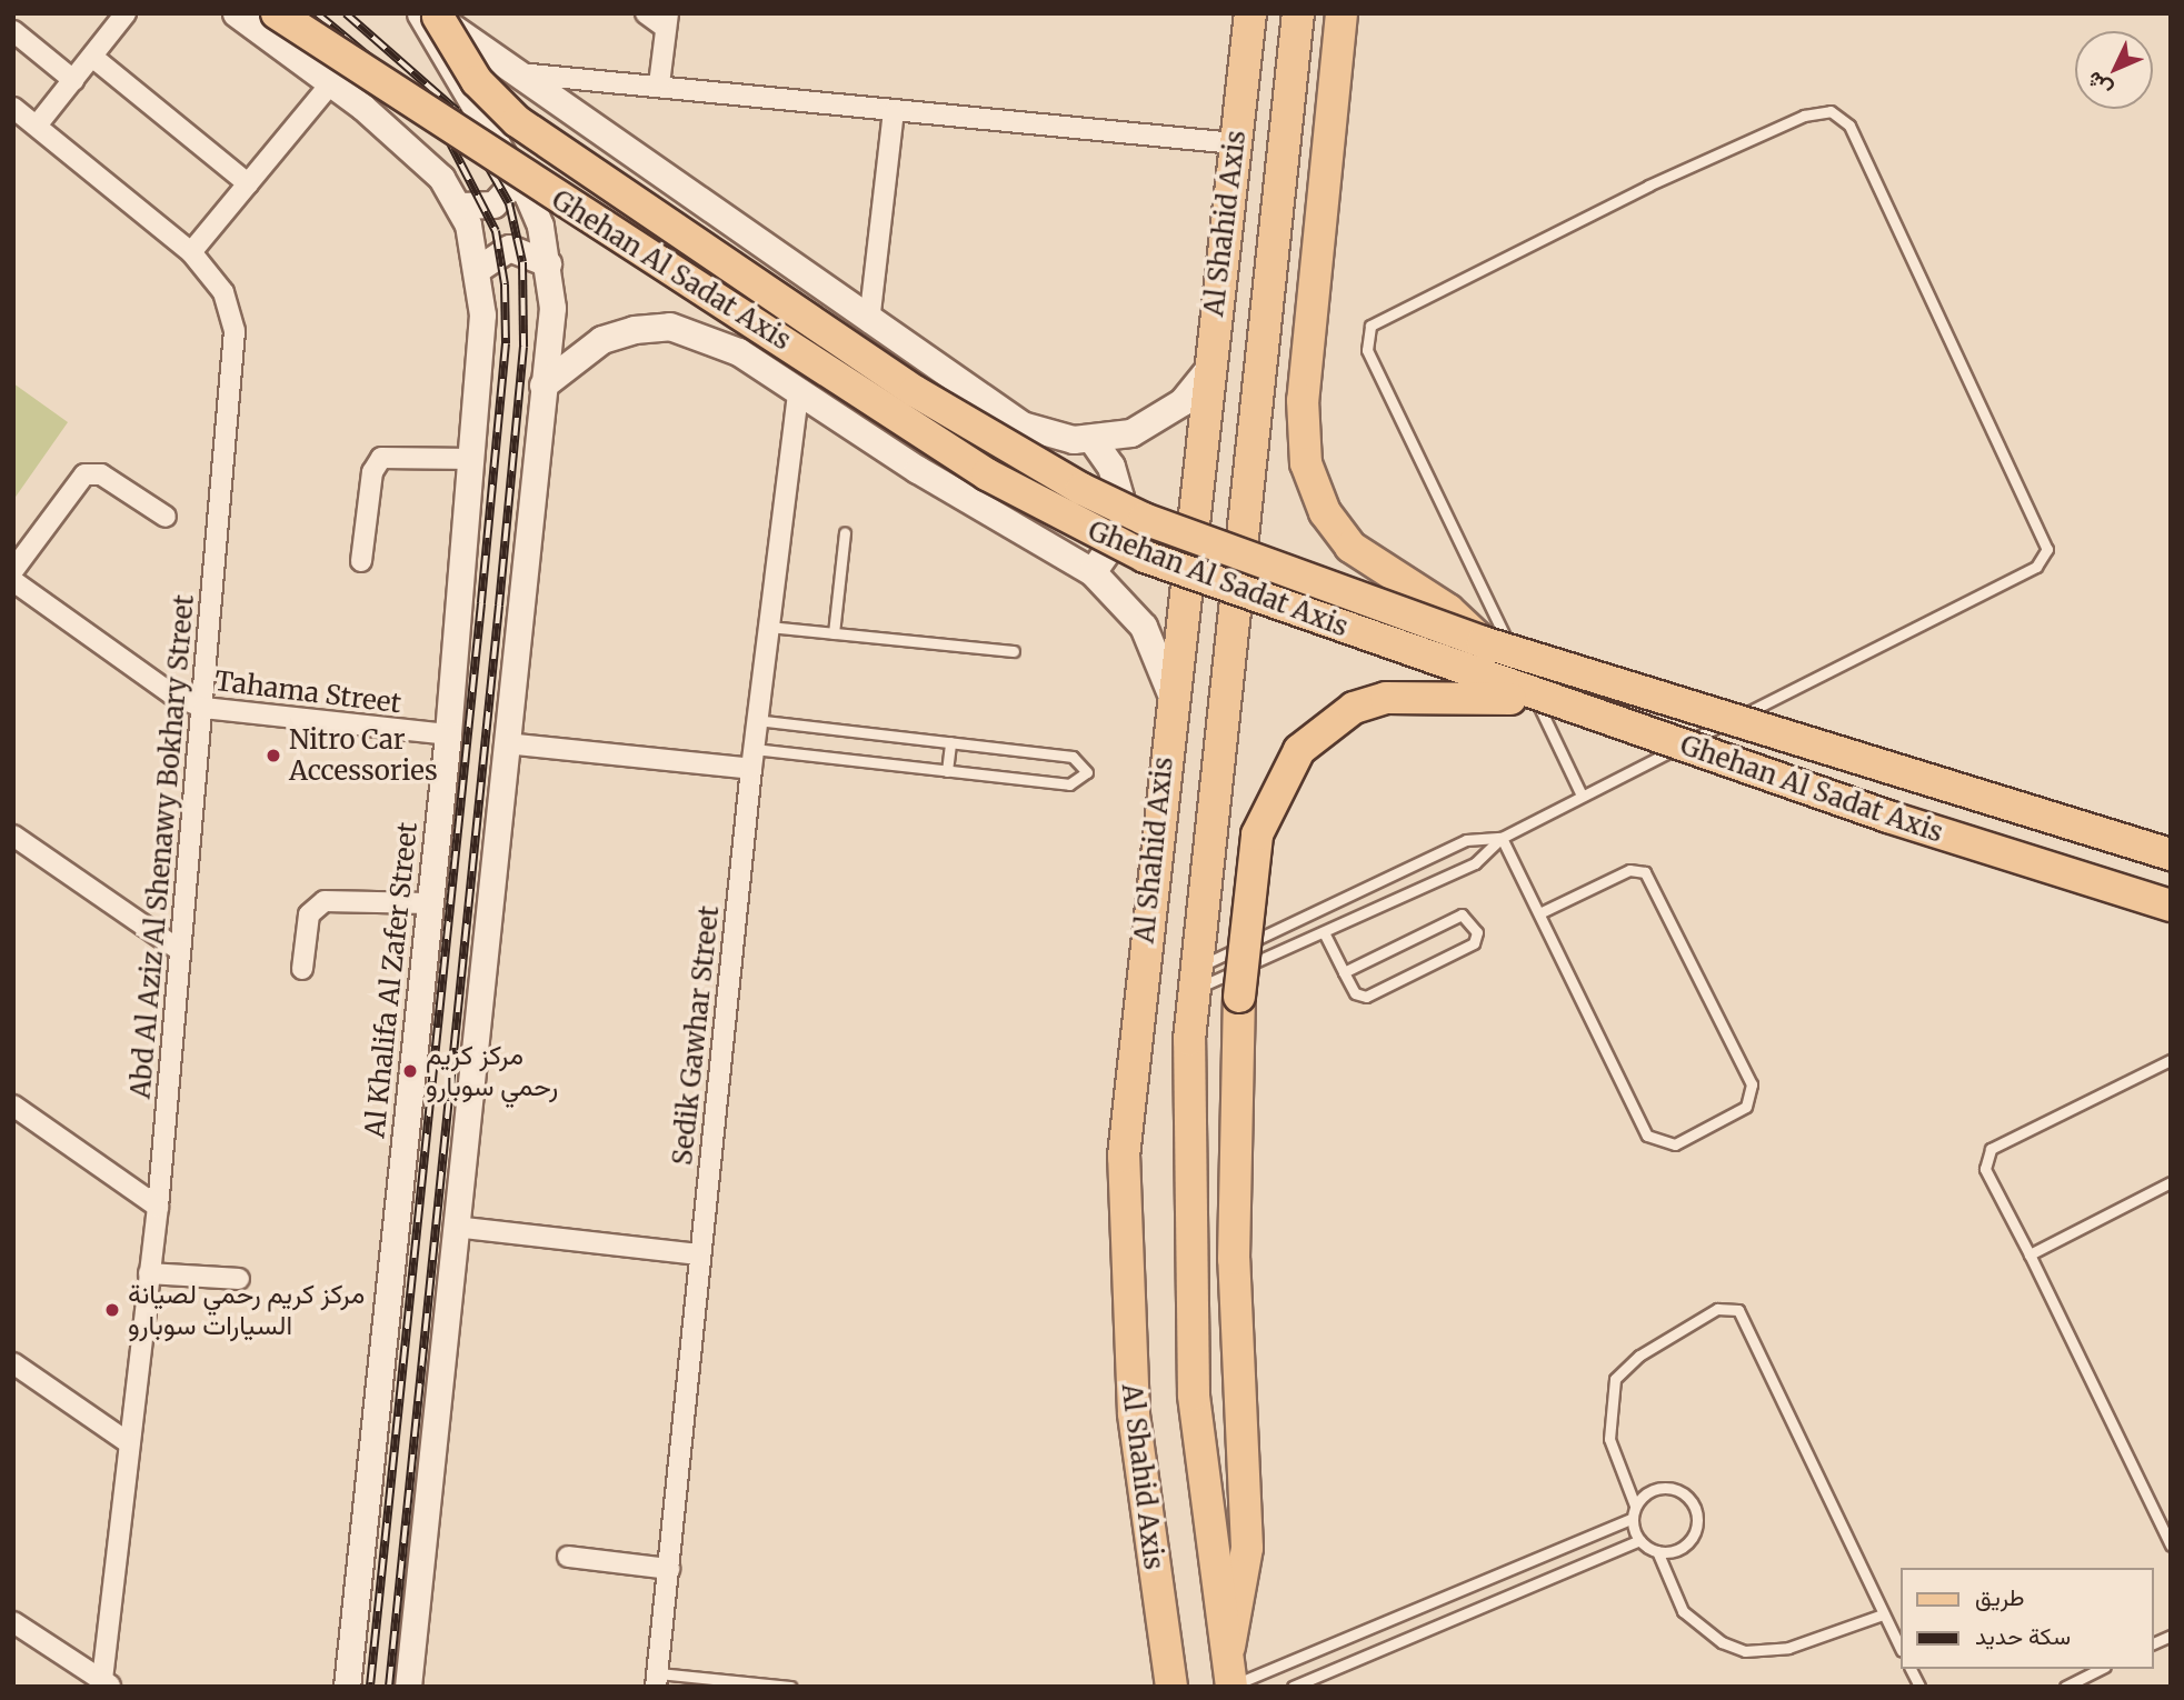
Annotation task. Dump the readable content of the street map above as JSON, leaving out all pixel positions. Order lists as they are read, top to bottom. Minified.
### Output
{"streets":{"main road":["Al Shahid Axis","Ghehan Al Sadat Axis"],"street":["Tahama Street","Abd Al Aziz Al Shenawy Bokhary Street","Al Khalifa Al Zafer Street","Sedik Gawhar Street"]},"crossings":[["Tahama Street","Abd Al Aziz Al Shenawy Bokhary Street"],["Tahama Street","Al Khalifa Al Zafer Street"]],"places":["Nitro Car Accessories","مركز كريم رحمي سوبارو","مركز كريم رحمي لصيانة السيارات سوبارو"],"legend":["طريق","سكة حديد"],"north":"bottom left"}
